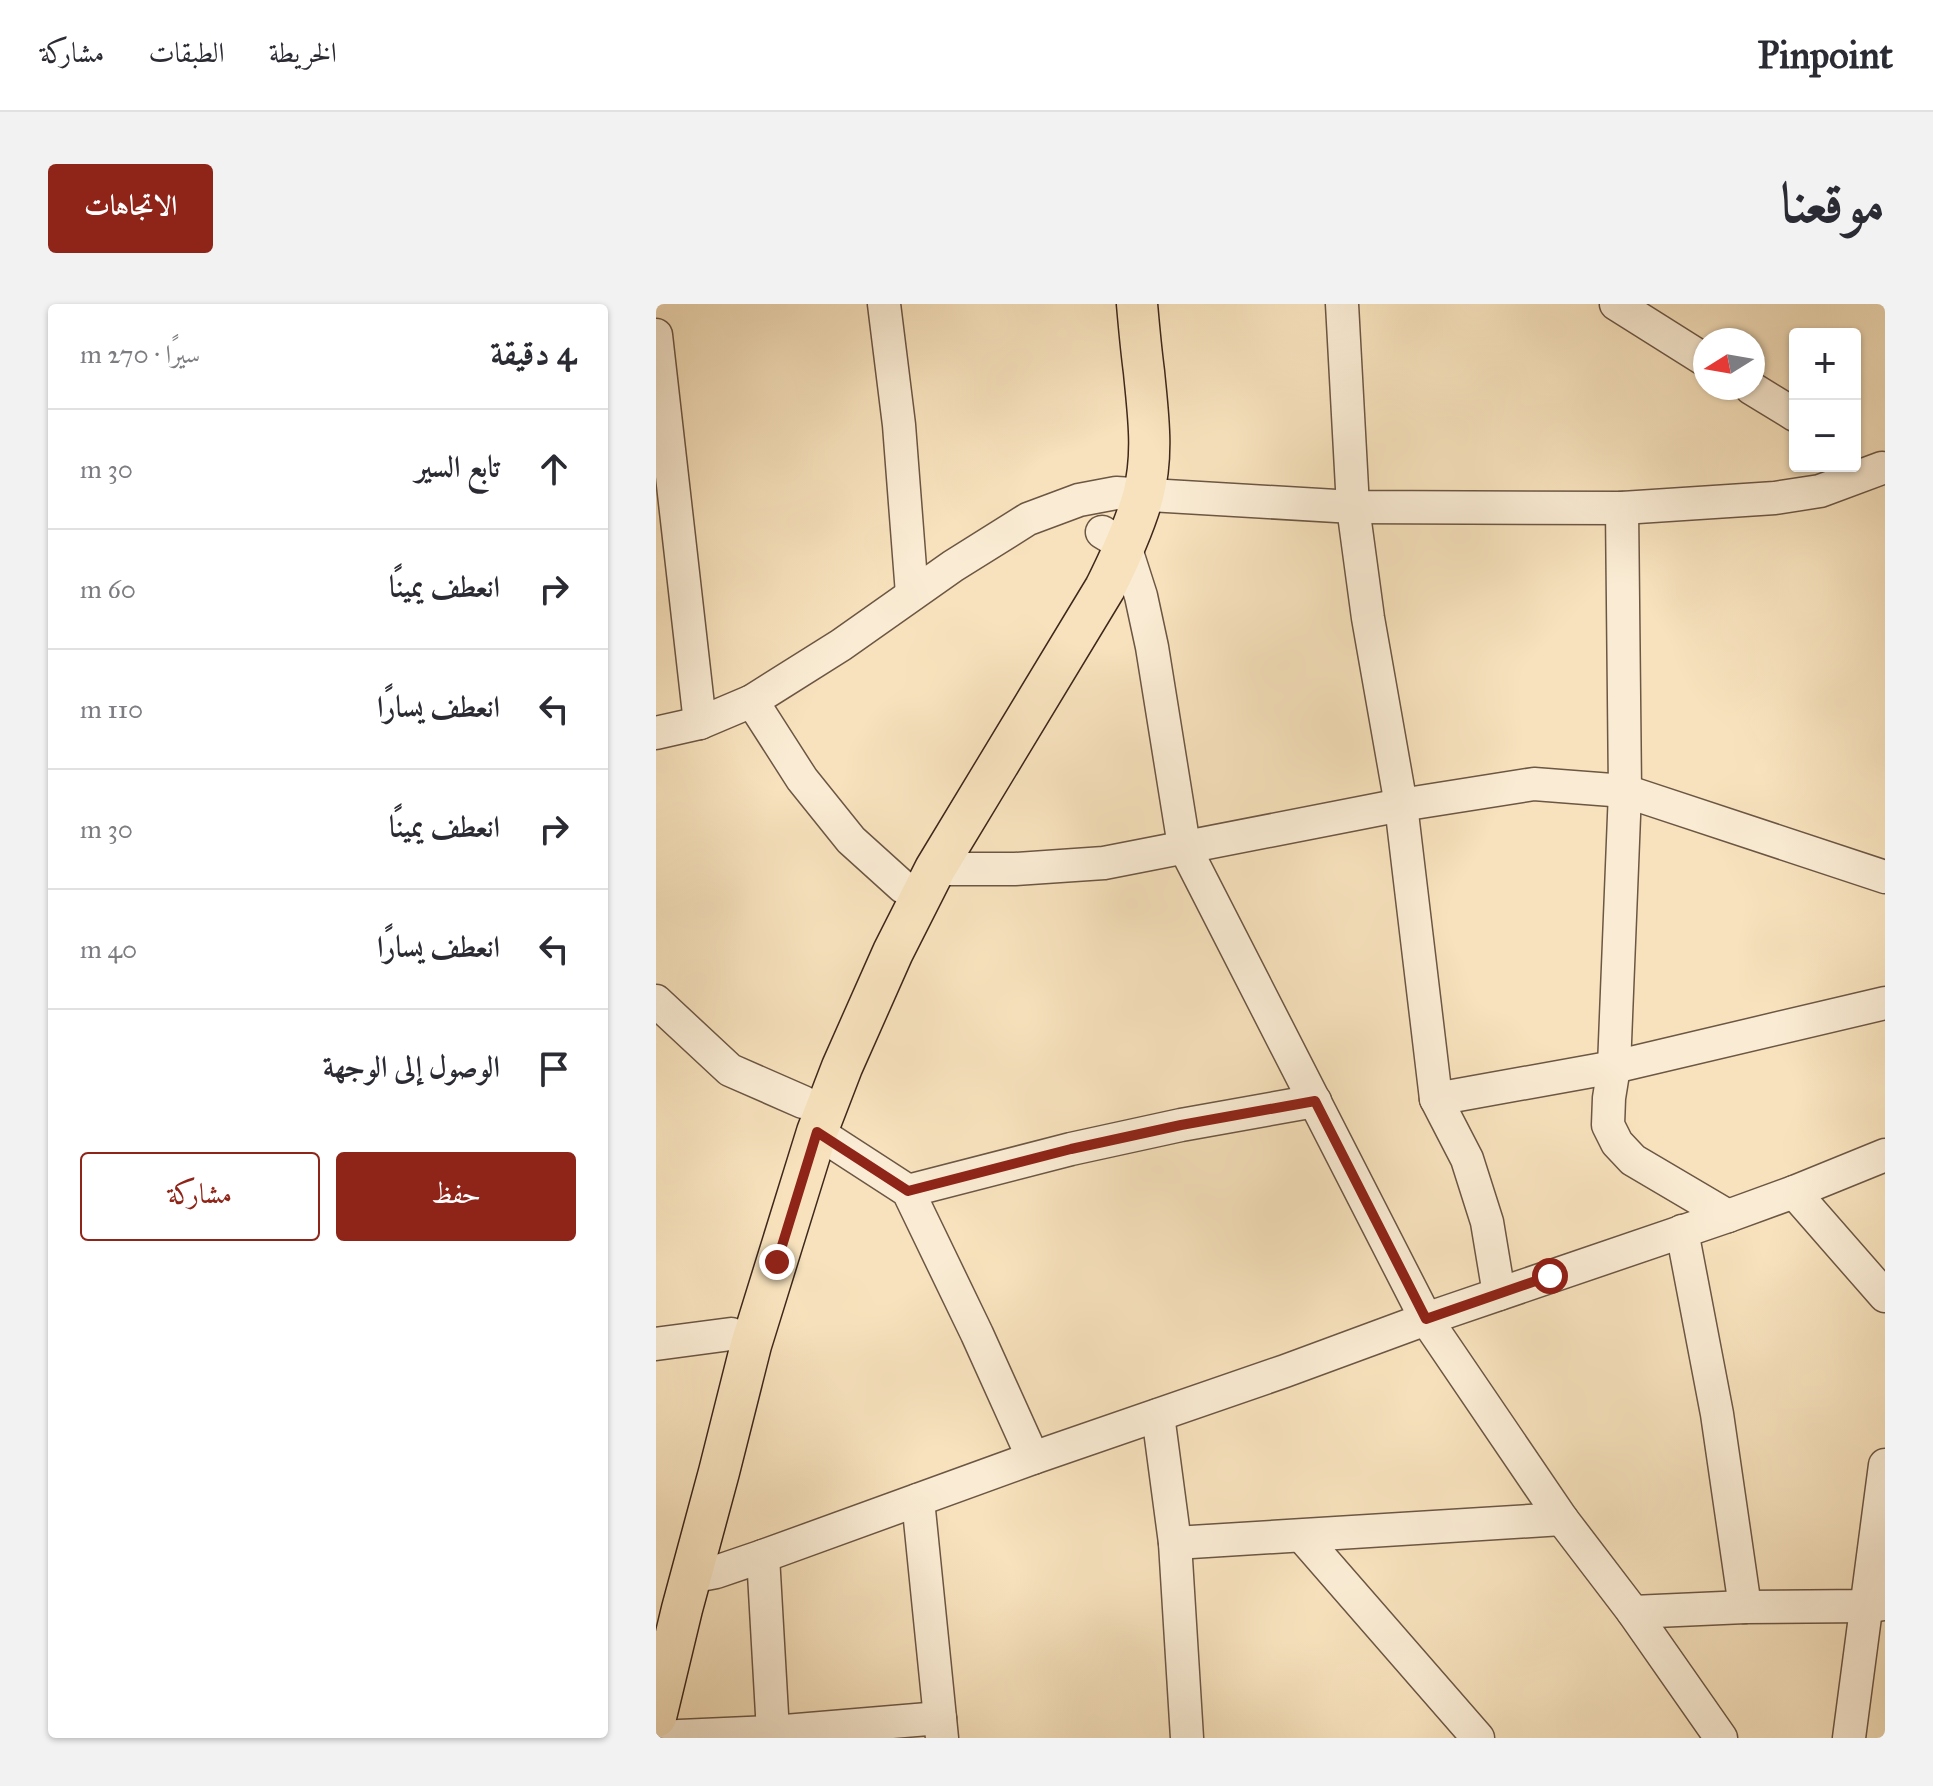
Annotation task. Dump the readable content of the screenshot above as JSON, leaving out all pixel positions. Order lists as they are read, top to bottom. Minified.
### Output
{"north":"left","page":{"header":"Pinpoint","nav":["الخريطة","الطبقات","مشاركة"],"title":"موقعنا","buttons":["الاتجاهات",["حفظ","مشاركة"]],"heading":["4 دقيقة","سيرًا · 270 m"],"map_buttons":["+","−"],"list":[["تابع السير","30 m"],["انعطف يمينًا","60 m"],["انعطف يسارًا","110 m"],["انعطف يمينًا","30 m"],["انعطف يسارًا","40 m"],"الوصول إلى الوجهة"]}}
